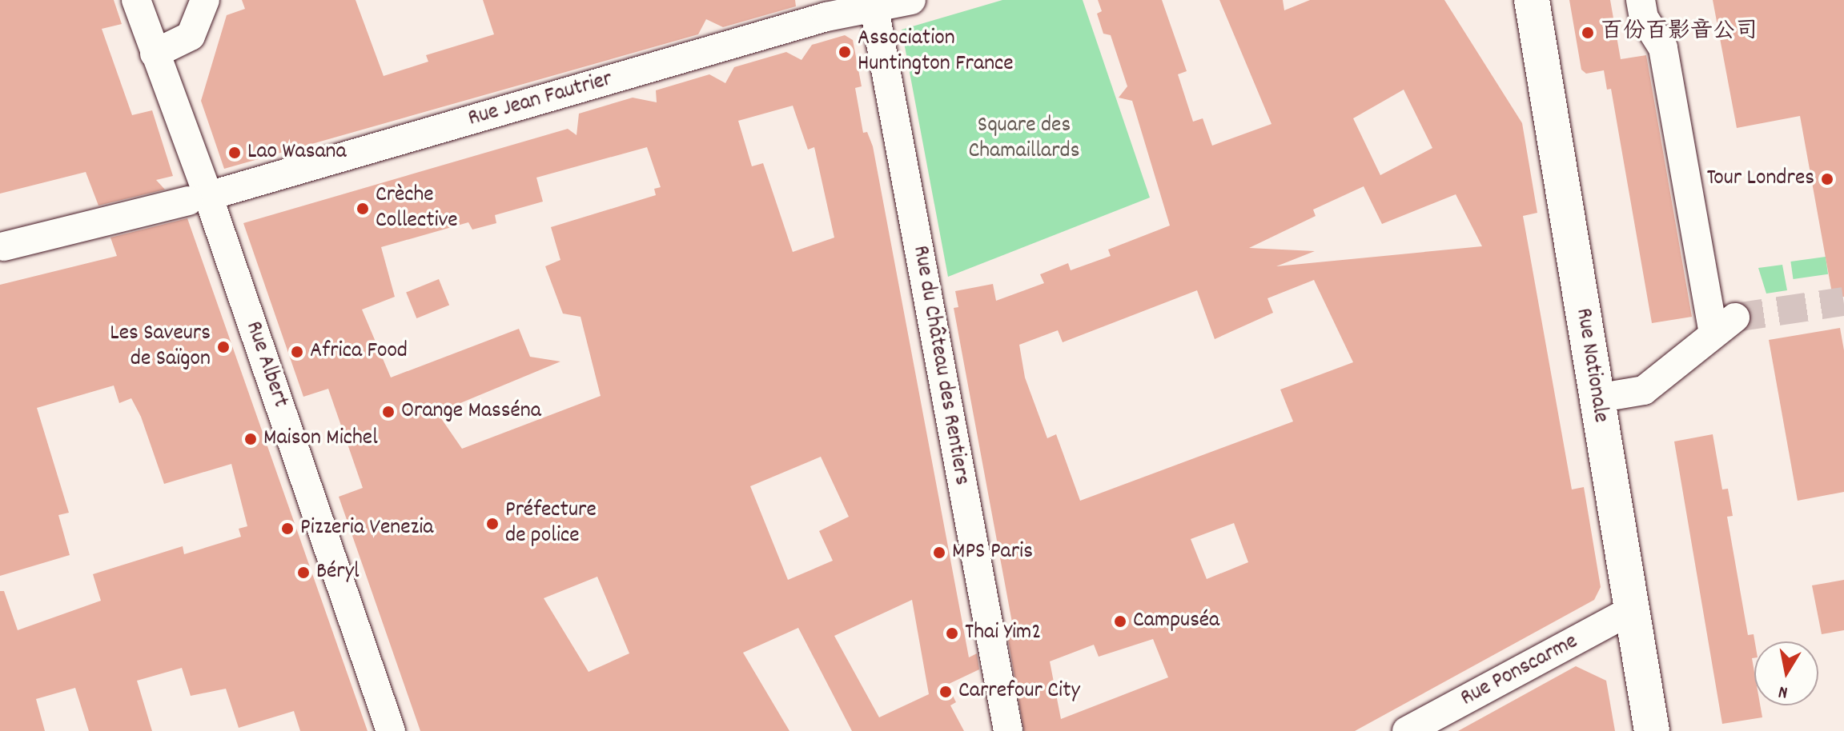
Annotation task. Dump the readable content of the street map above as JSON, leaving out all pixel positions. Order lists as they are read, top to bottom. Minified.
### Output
{"streets":{"street":["Rue Jean Fautrier","Rue Albert","Rue du Château des Rentiers","Rue Nationale","Rue Ponscarme"]},"crossings":[["Rue Jean Fautrier","Rue Albert"],["Rue Jean Fautrier","Rue du Château des Rentiers"],["Rue Nationale","Rue Ponscarme"]],"parks":["Square des Chamaillards"],"places":["百份百影音公司","Association Huntington France","Lao Wasana","Tour Londres","Crèche Collective","Les Saveurs de Saïgon","Africa Food","Orange Masséna","Maison Michel","Préfecture de police","Pizzeria Venezia","MPS Paris","Béryl","Campuséa","Thai Yim2","Carrefour City"],"north":"bottom"}
